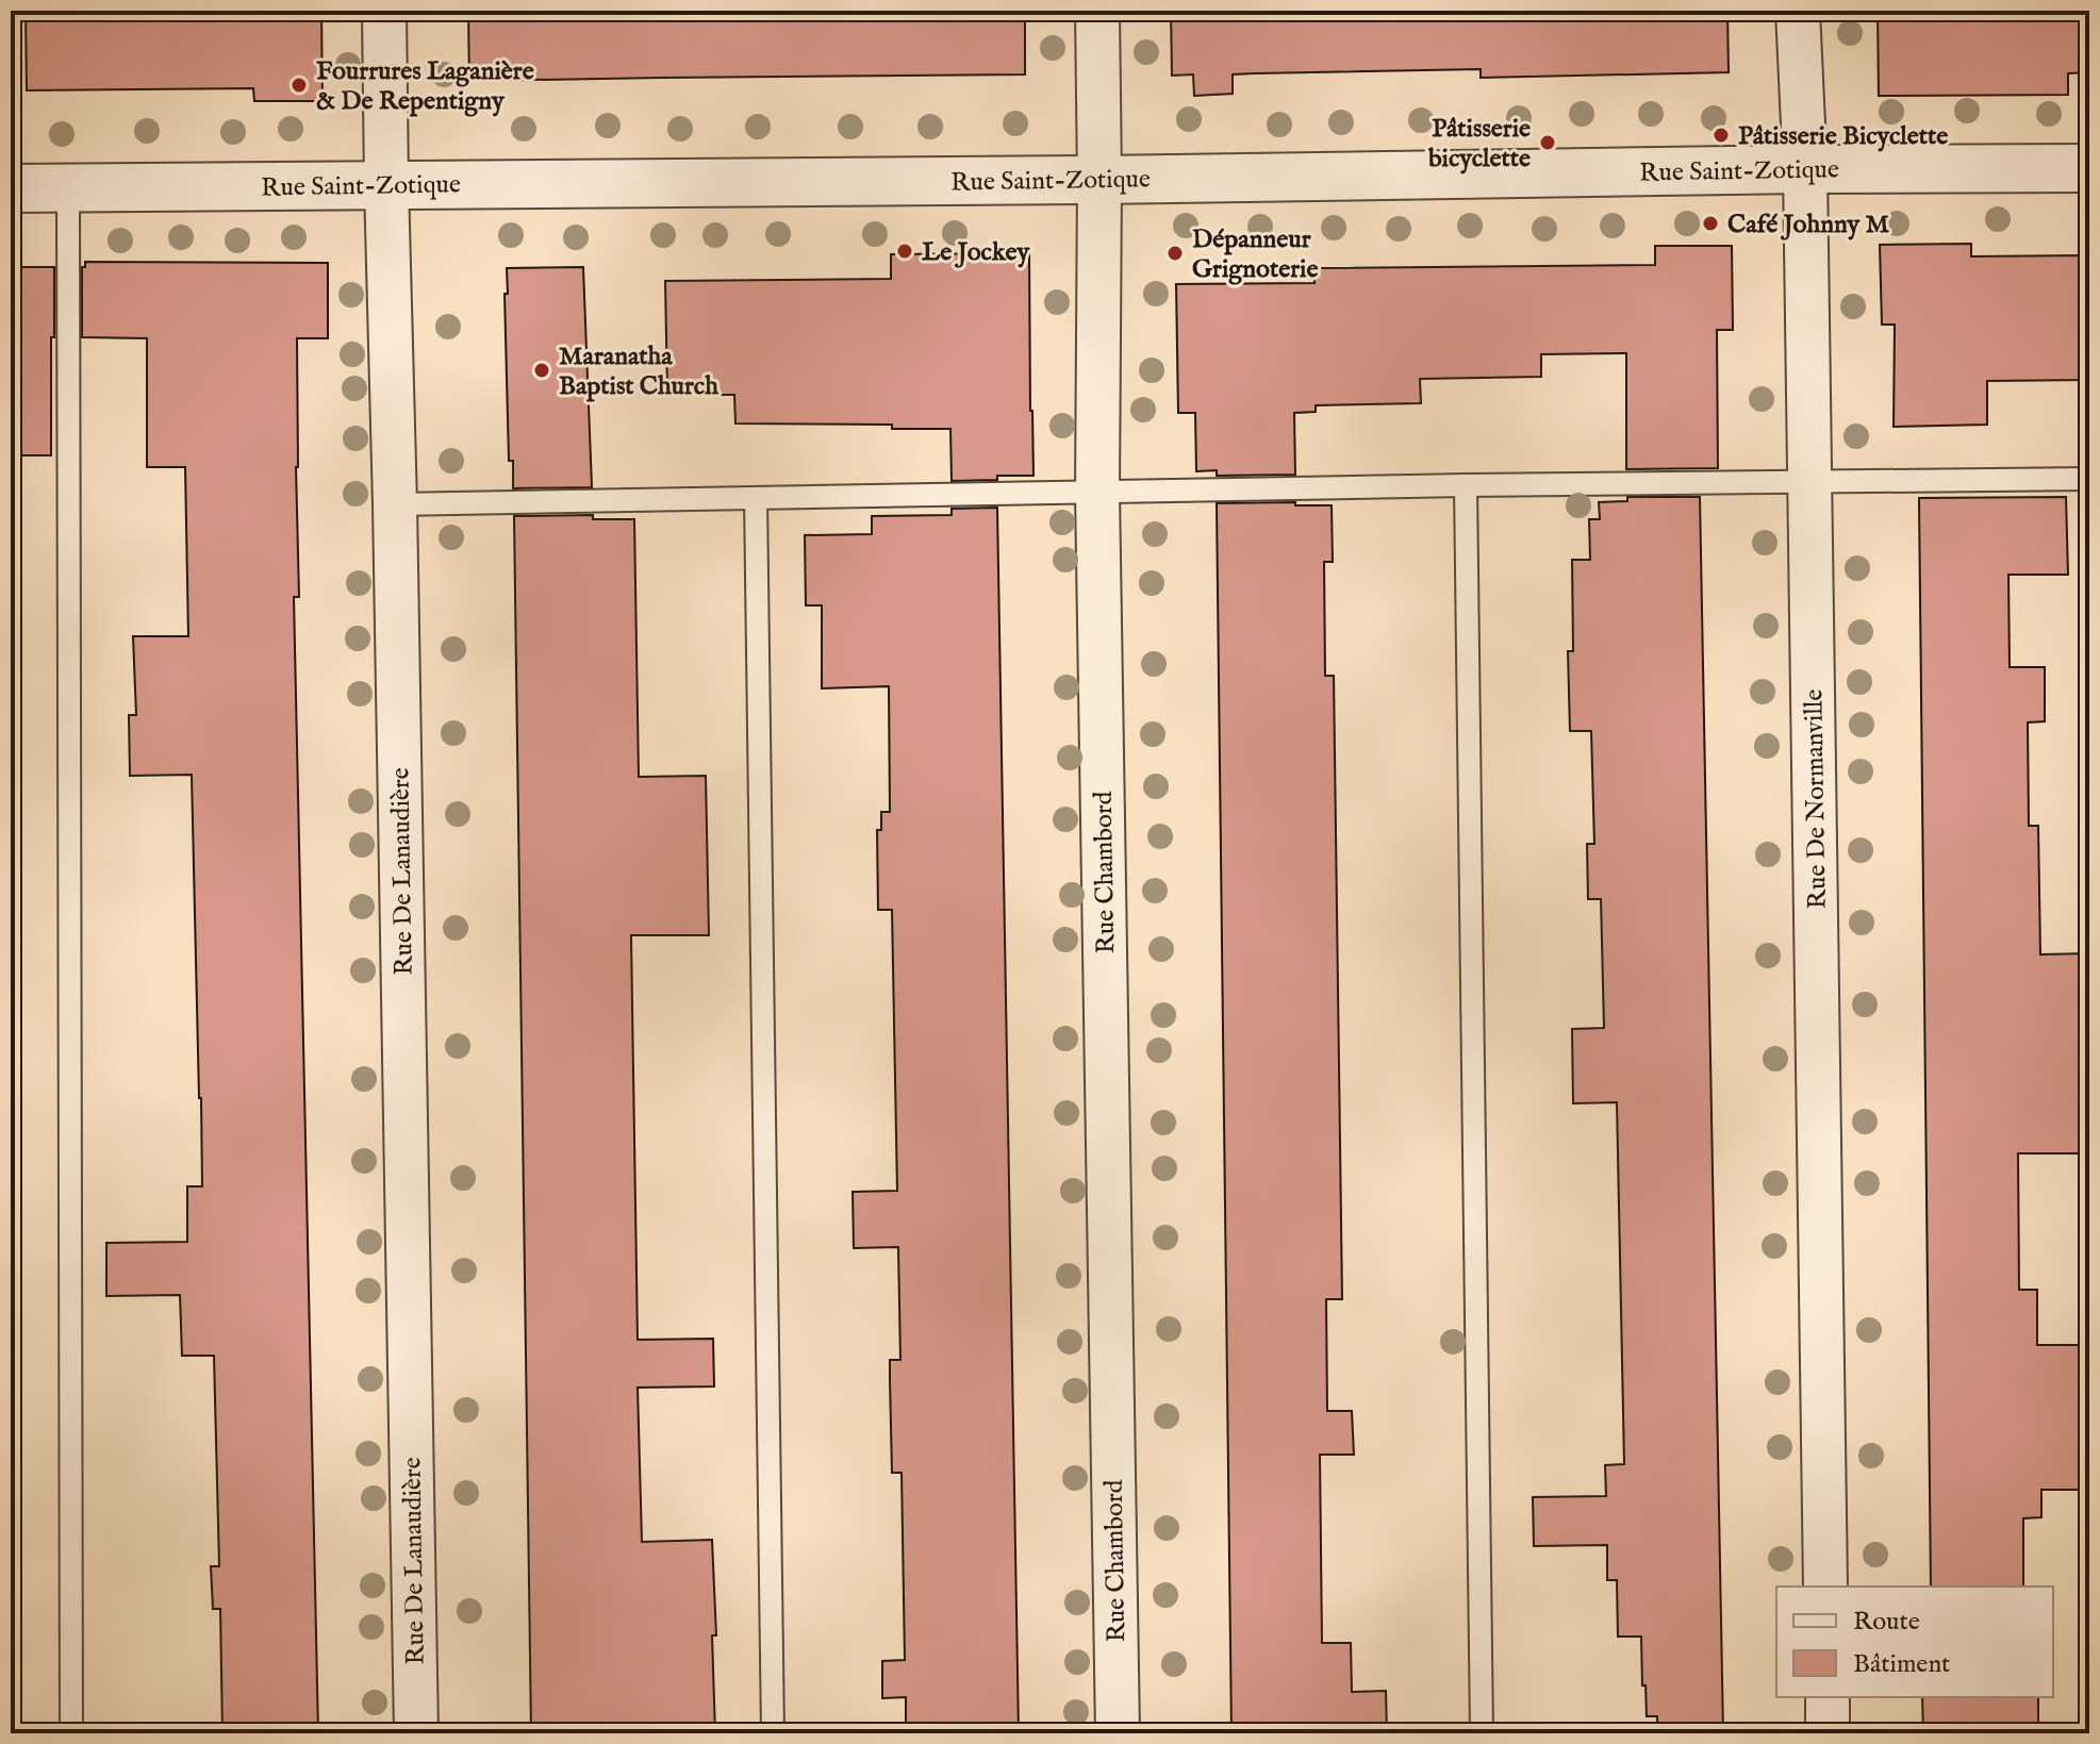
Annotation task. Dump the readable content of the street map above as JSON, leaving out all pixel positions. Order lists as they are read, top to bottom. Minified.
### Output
{"streets":{"street":["Rue Saint-Zotique","Rue De Normanville","Rue De Lanaudière","Rue Chambord"]},"crossings":[["Rue Saint-Zotique","Rue De Normanville"],["Rue Saint-Zotique","Rue De Lanaudière"],["Rue Saint-Zotique","Rue Chambord"]],"places":["Fourrures Laganière & De Repentigny","Pâtisserie Bicyclette","Pâtisserie bicyclette","Café Johnny M","Le Jockey","Dépanneur Grignoterie","Maranatha Baptist Church"],"legend":["Route","Bâtiment"]}
